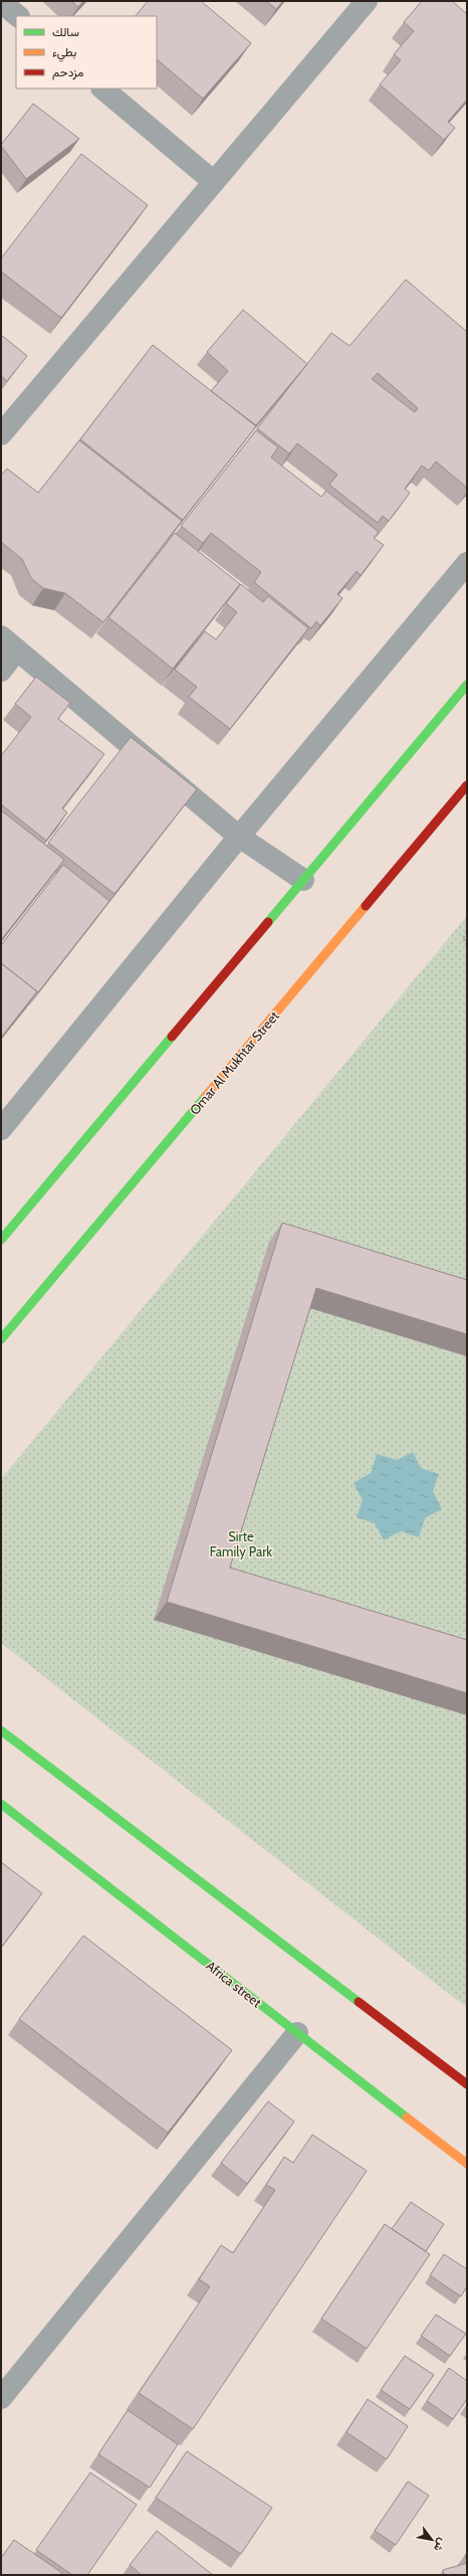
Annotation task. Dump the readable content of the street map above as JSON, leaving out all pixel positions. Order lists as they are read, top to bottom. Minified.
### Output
{"streets":{"main road":["Omar Al Mukhtar Street","Africa street"]},"parks":["Sirte Family Park"],"legend":["سالك","بطيء","مزدحم"],"north":"bottom right"}
